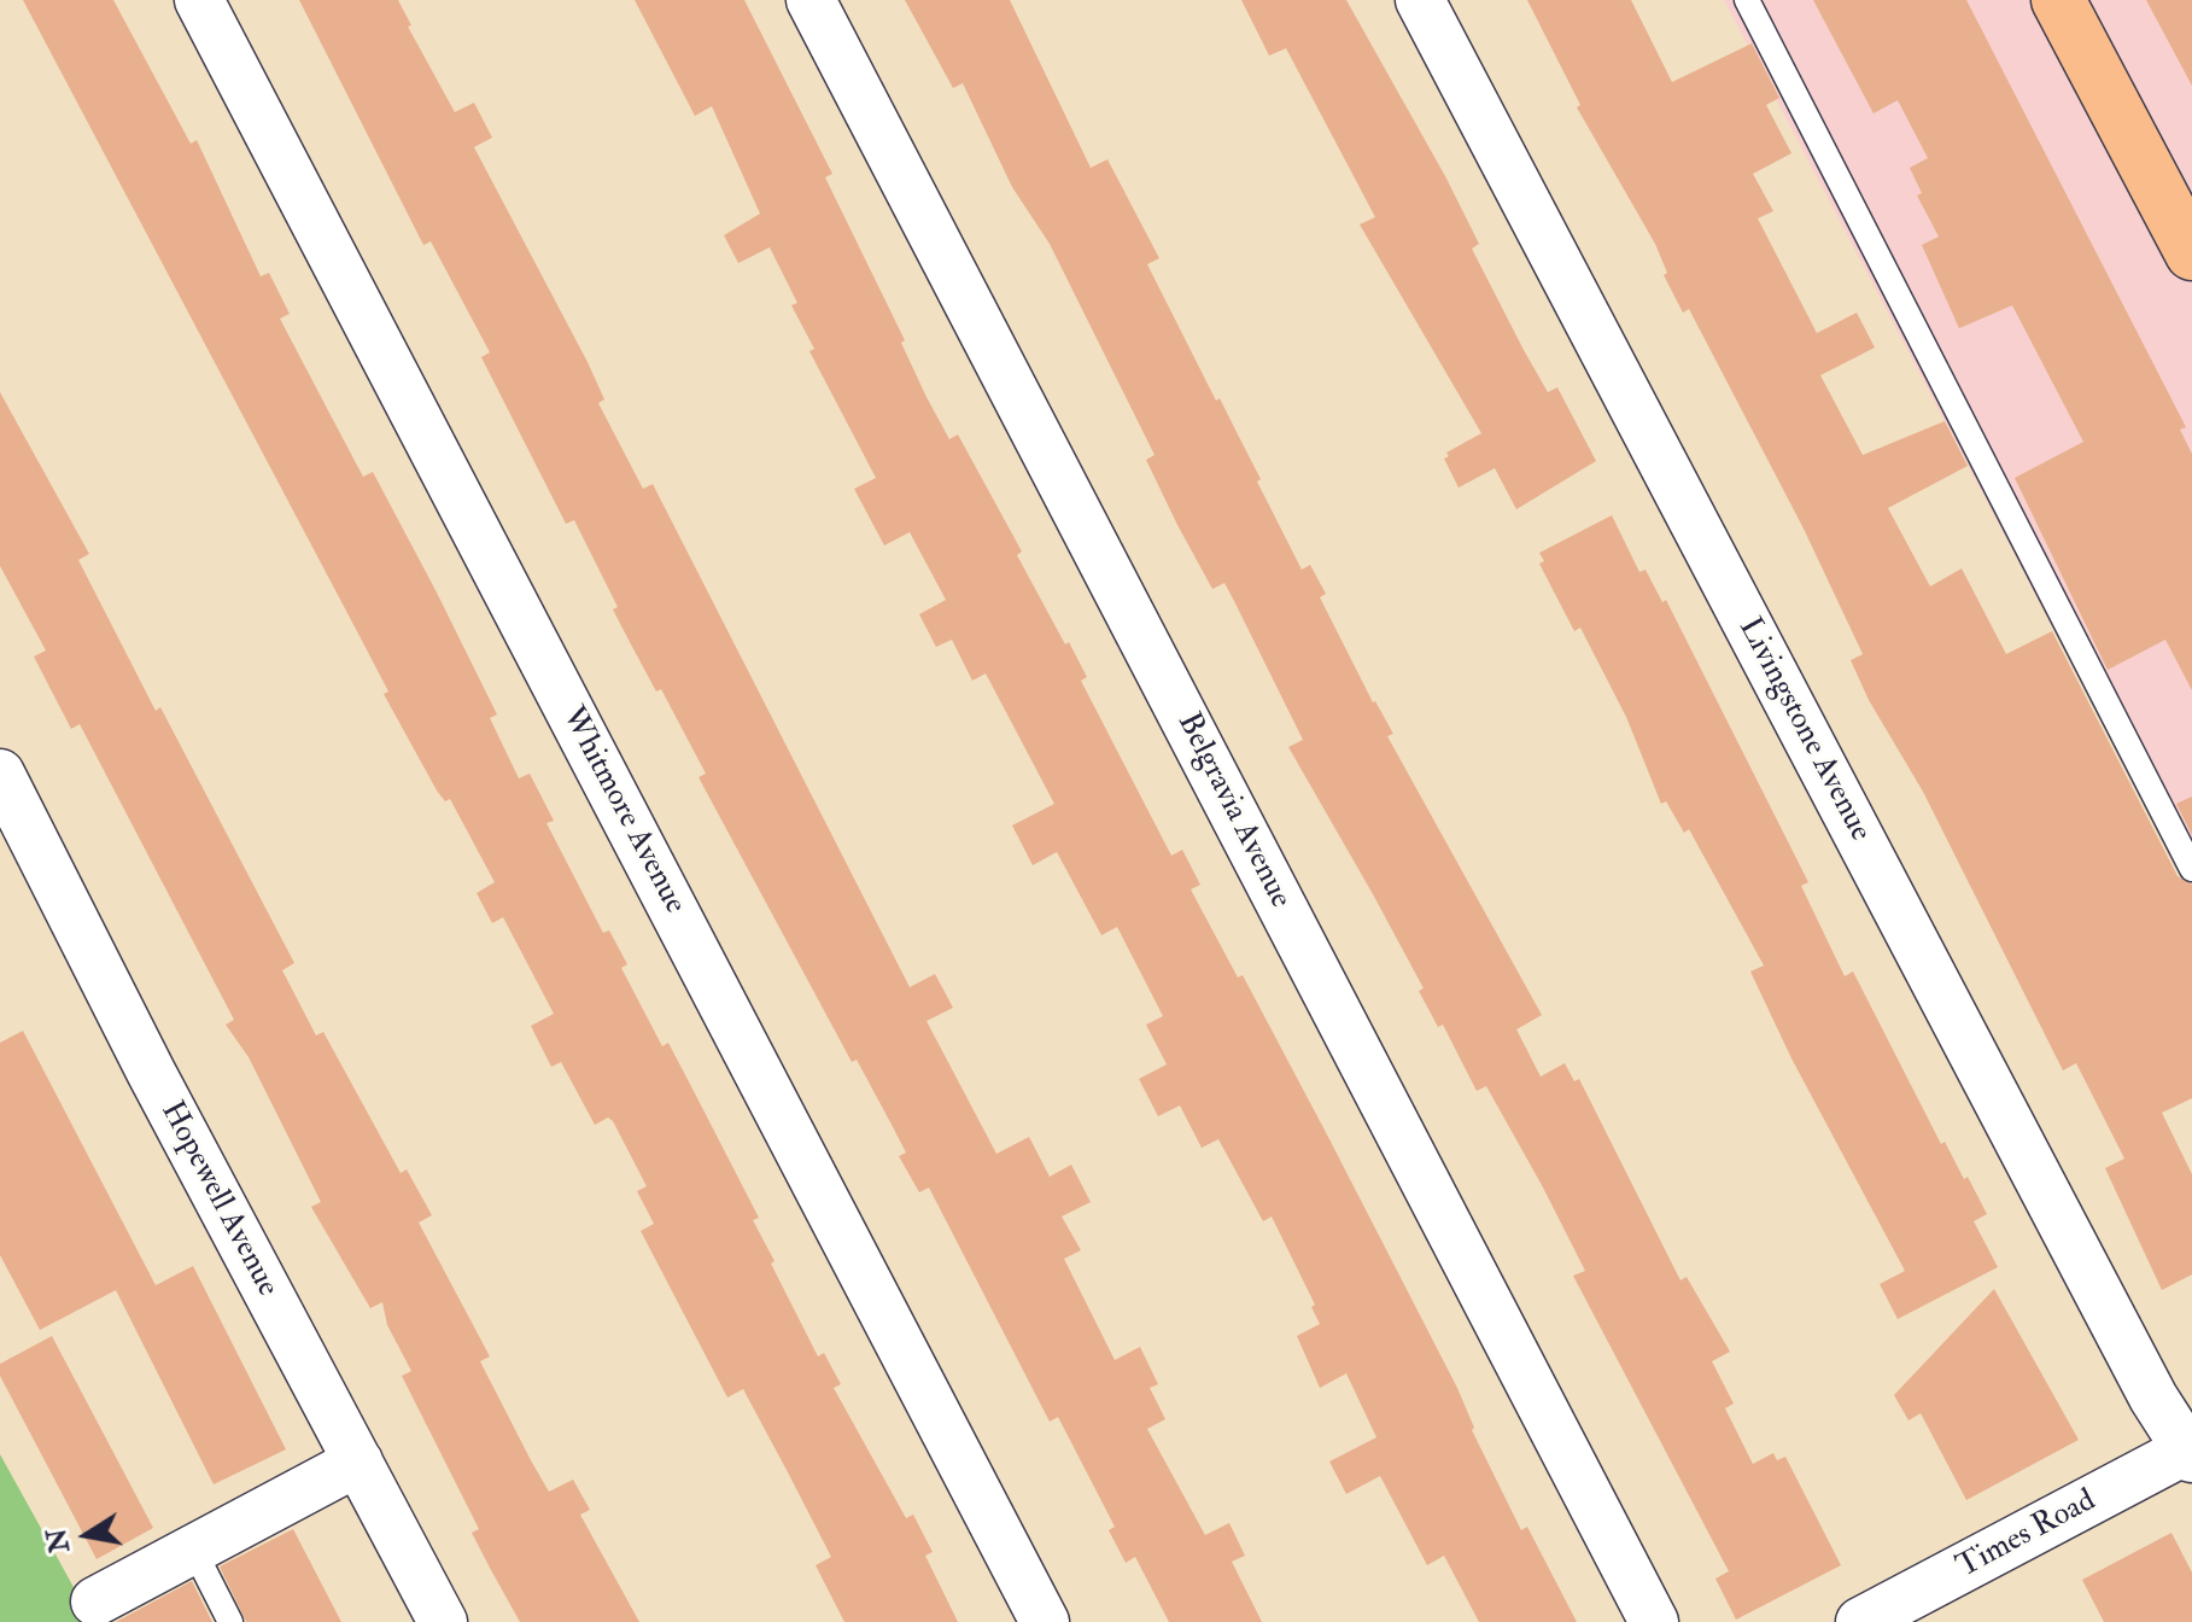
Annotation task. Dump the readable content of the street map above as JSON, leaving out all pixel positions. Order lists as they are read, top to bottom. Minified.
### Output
{"streets":{"street":["Livingstone Avenue","Whitmore Avenue","Belgravia Avenue","Hopewell Avenue","Times Road"]},"crossings":[["Livingstone Avenue","Times Road"]],"north":"left"}
